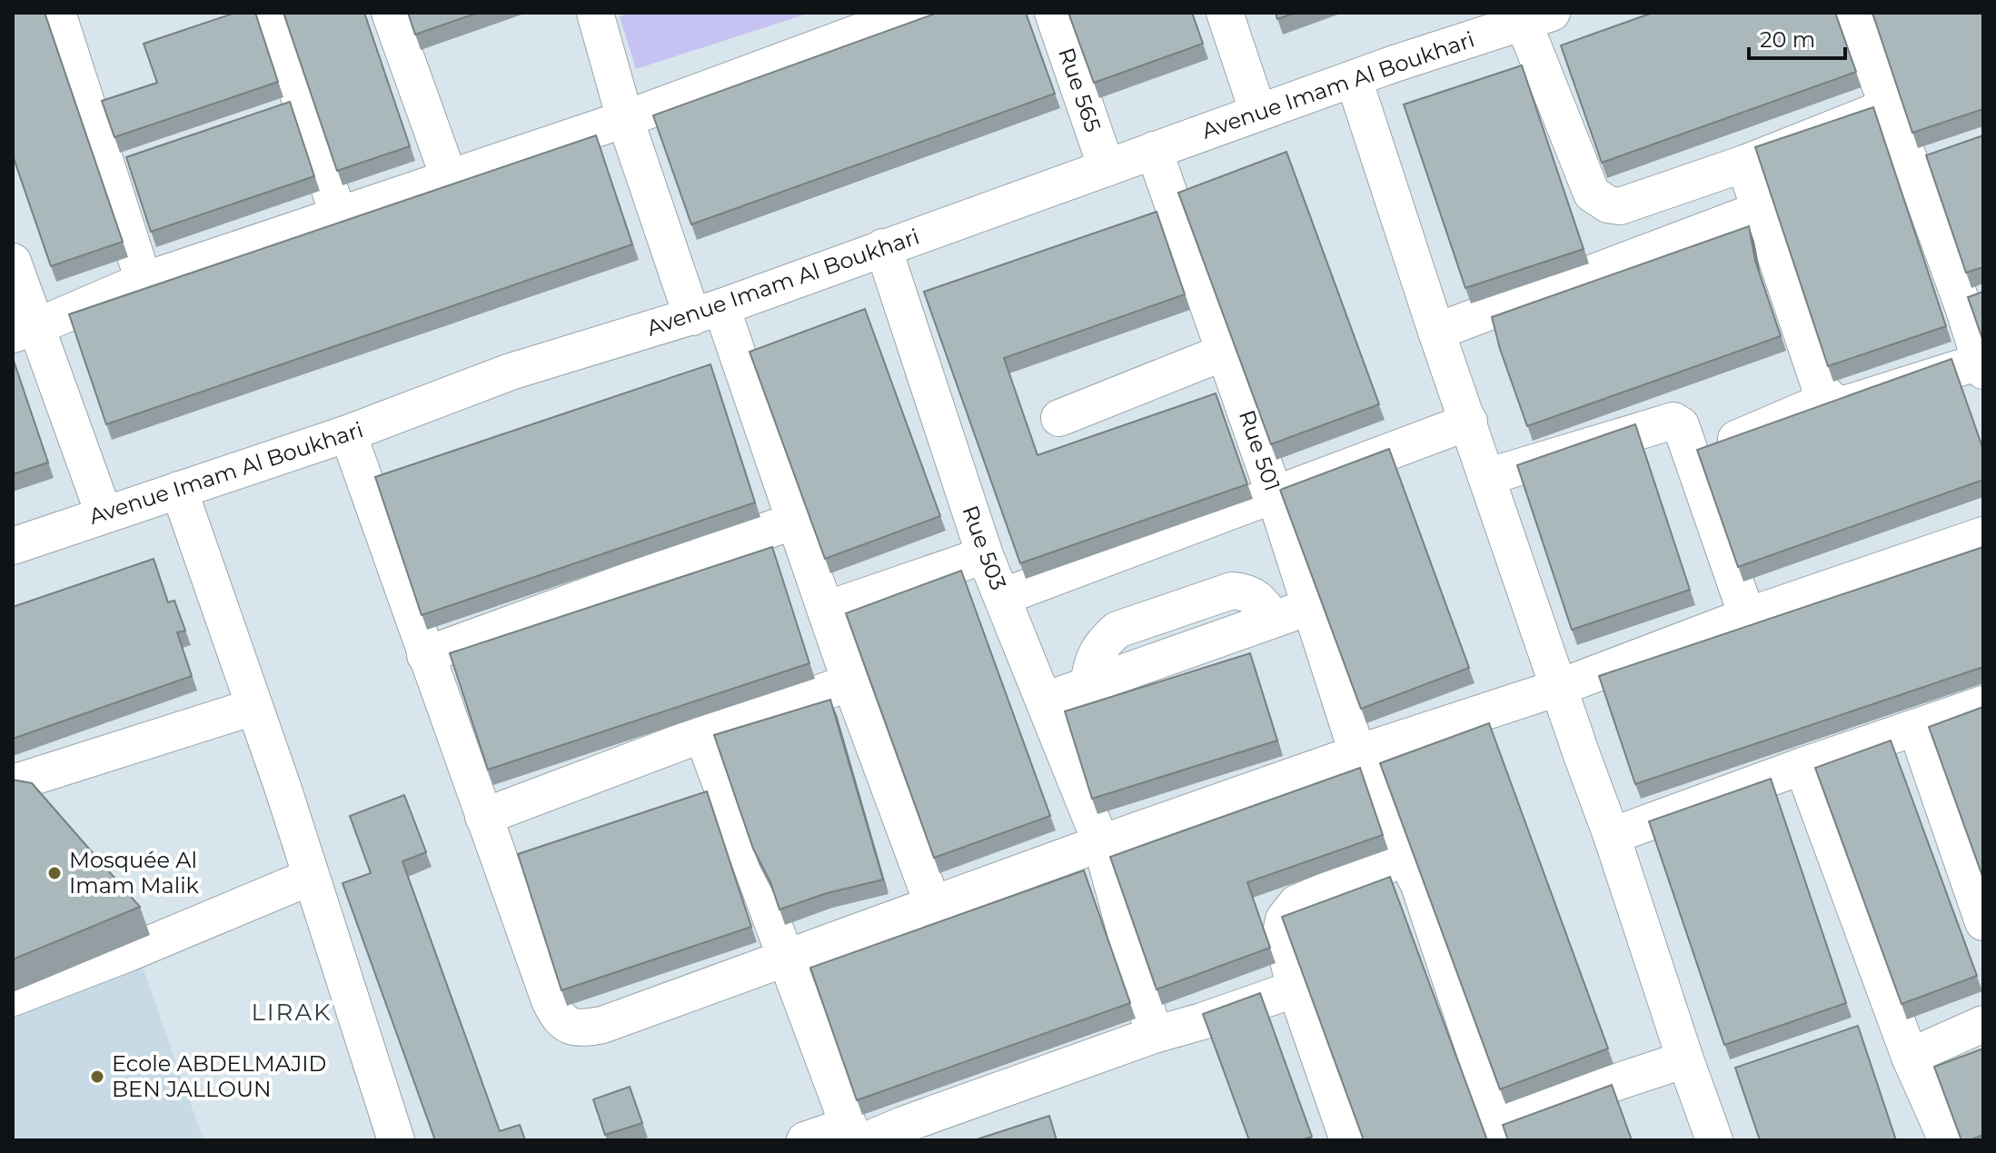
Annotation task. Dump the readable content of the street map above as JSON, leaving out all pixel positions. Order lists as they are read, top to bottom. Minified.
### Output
{"streets":{"street":["Avenue Imam Al Boukhari","Rue 565","Rue 501","Rue 503"]},"crossings":[["Avenue Imam Al Boukhari","Rue 565"],["Avenue Imam Al Boukhari","Rue 501"],["Avenue Imam Al Boukhari","Rue 503"]],"districts":["LIRAK"],"places":["Mosquée Al Imam Malik","Ecole ABDELMAJID BEN JALLOUN"],"scale_bar":"20 m"}
